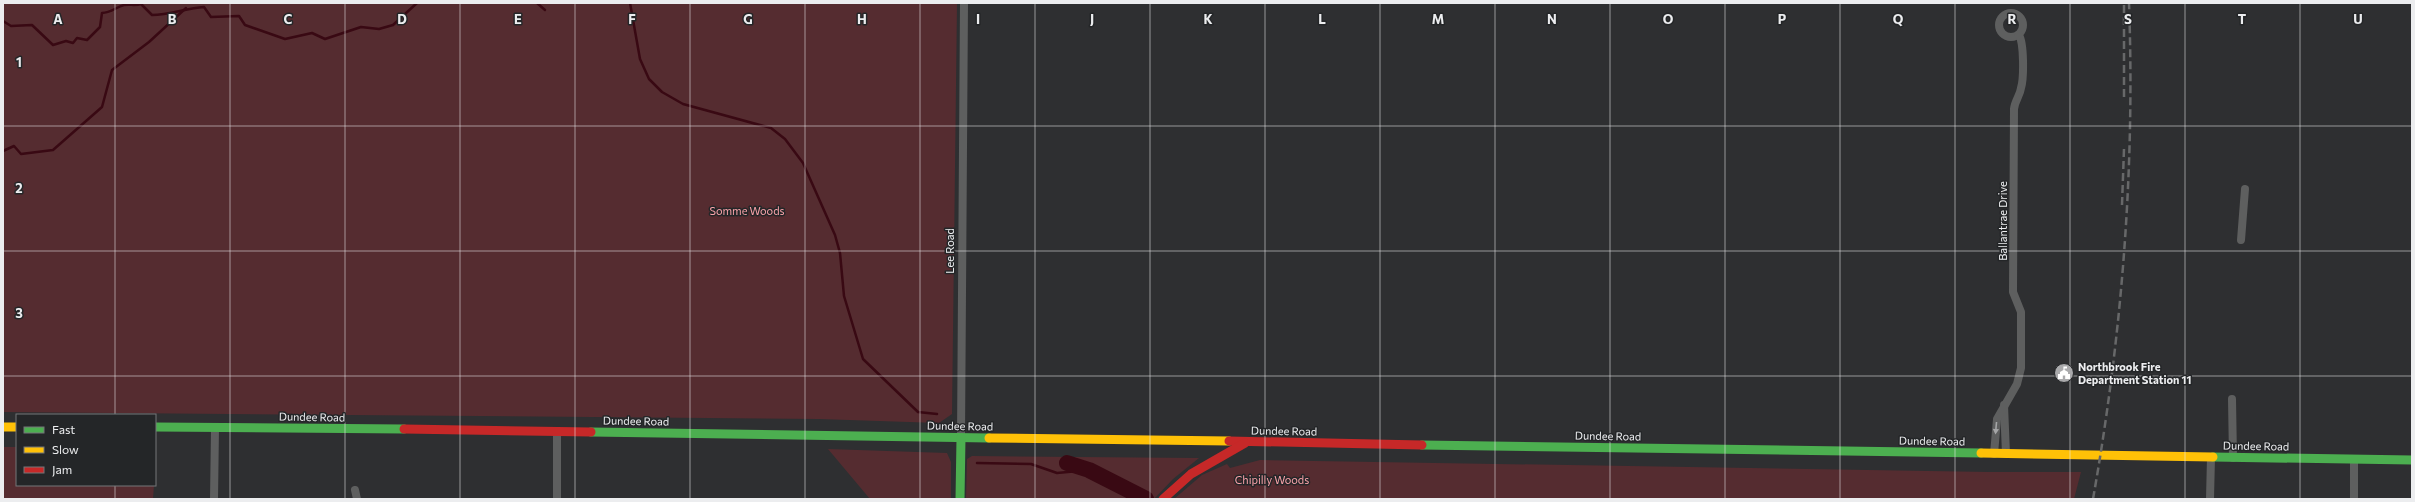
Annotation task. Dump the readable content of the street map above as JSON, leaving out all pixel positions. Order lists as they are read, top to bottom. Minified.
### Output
{"streets":{"main road":["Lee Road","Dundee Road"],"street":["Ballantrae Drive"]},"crossings":[["Ballantrae Drive","Dundee Road"],["Lee Road","Dundee Road"]],"parks":["Somme Woods","Chipilly Woods"],"places":{"public building":["Northbrook Fire Department Station 11"]},"legend":["Fast","Slow","Jam"],"grid":{"columns":["A","B","C","D","E","F","G","H","I","J","K","L","M","N","O","P","Q","R","S","T","U"],"rows":["1","2","3"]}}
